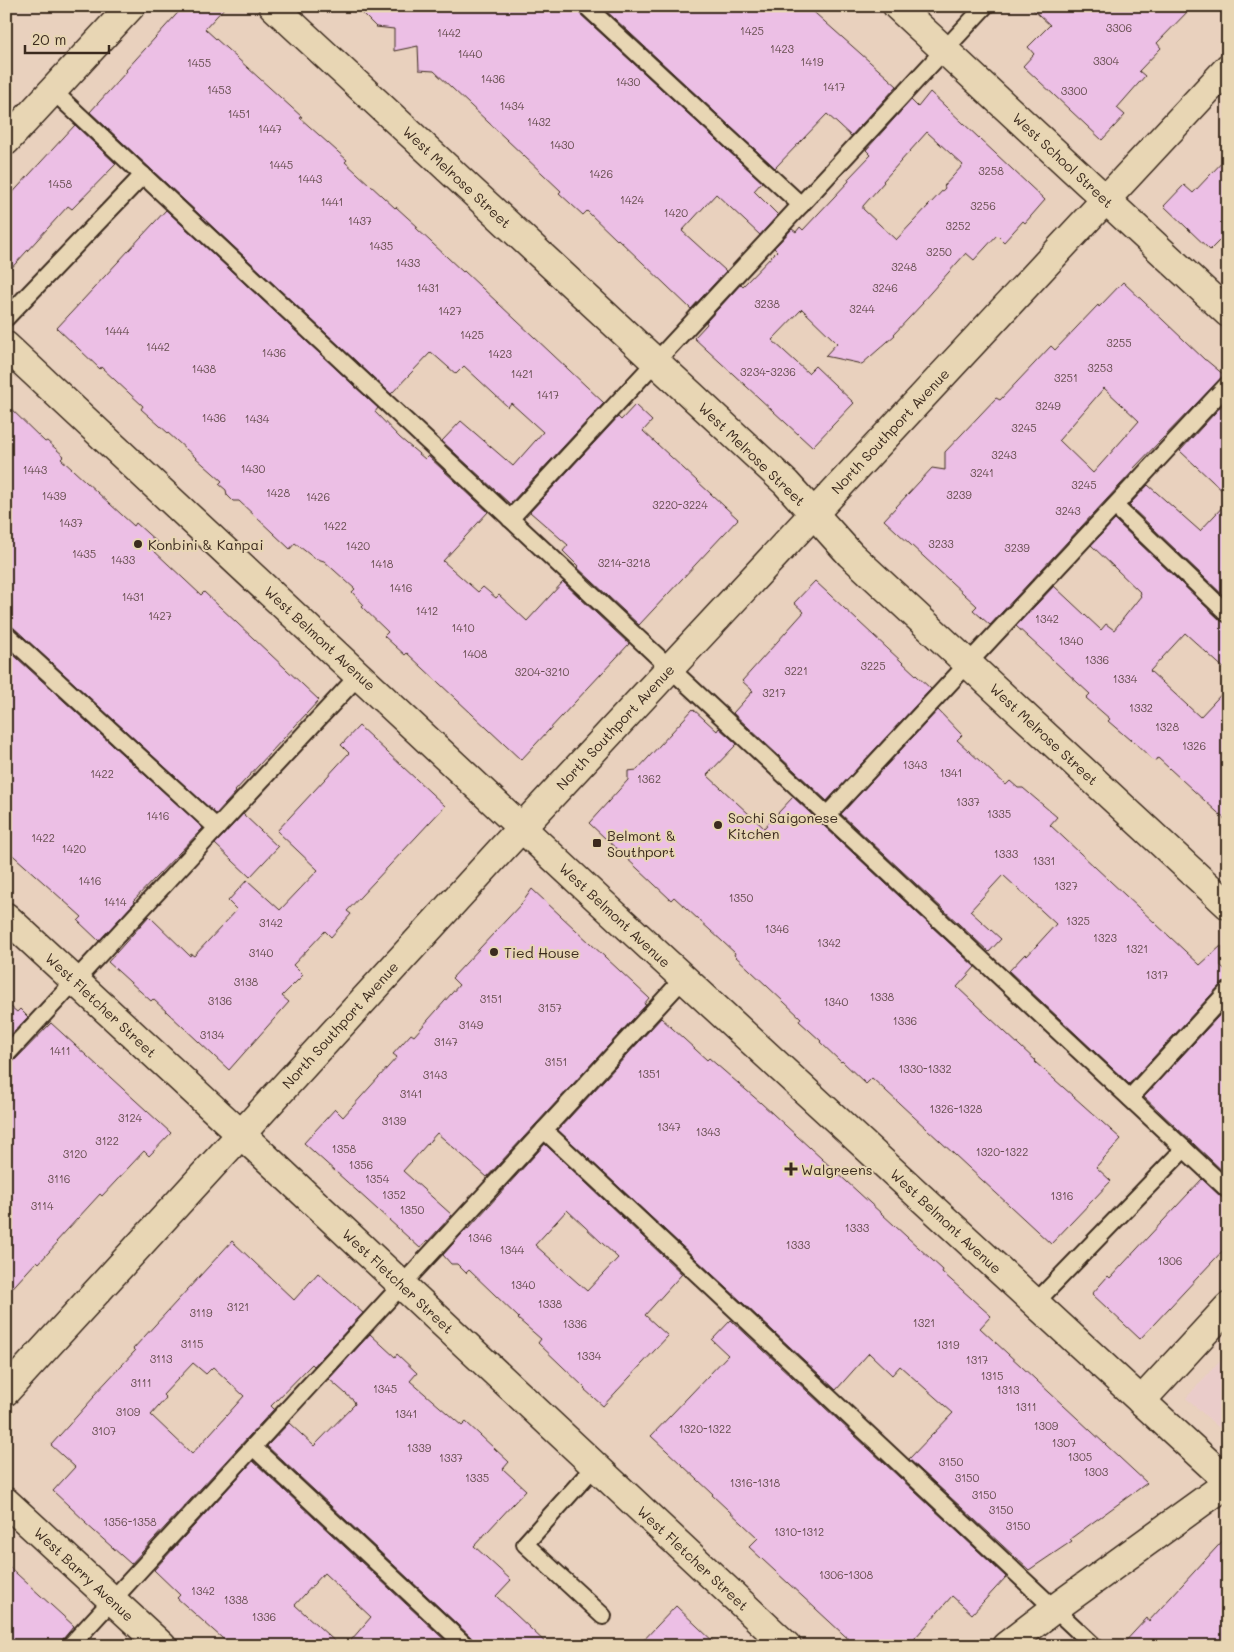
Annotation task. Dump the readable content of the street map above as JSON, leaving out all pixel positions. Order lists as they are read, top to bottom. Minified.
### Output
{"streets":{"street":["West School Street","West Melrose Street","North Southport Avenue","West Belmont Avenue","West Fletcher Street","West Barry Avenue"]},"crossings":[["West School Street","North Southport Avenue"],["West Melrose Street","North Southport Avenue"],["North Southport Avenue","West Belmont Avenue"],["North Southport Avenue","West Fletcher Street"]],"places":{"other":["Konbini & Kanpai","Sochi Saigonese Kitchen","Tied House"],"transit":["Belmont & Southport"],"health":["Walgreens"]},"house_numbers":["3306","1425","1442","1423","1440","3304","1419","1455","1436","1430","1417","1453","3300","1434","1451","1432","1447","1430","1445","3258","1426","1443","1458","1424","1441","3256","1420","1437","3252","1435","3250","1433","3248","1431","3246","3238","3244","1427","1444","1425","3255","1442","1436","1423","3253","1438","3234-3236","1421","3251","1417","3249","1436","1434","3245","3243","1430","1443","3241","3245","1428","3239","1439","1426","3220-3224","3243","1437","1422","3233","1420","3239","1435","1433","3214-3218","1418","1416","1431","1412","1427","1342","1410","1340","1408","1336","3225","3221","3204-3210","1334","3217","1332","1328","1326","1343","1341","1422","1362","1337","1335","1416","1422","1420","1333","1331","1416","1327","1350","1414","1325","3142","1346","1323","1342","1321","3140","1317","3138","1338","3151","3136","1340","3157","1336","3149","3134","3147","1411","3151","1330-1332","1351","3143","3141","1326-1328","3124","3139","1347","1343","3122","1358","1320-1322","3120","1356","3116","1354","1352","1316","3114","1350","1333","1346","1333","1344","1306","1340","1338","3121","3119","1321","1336","3115","1319","1334","3113","1317","1315","3111","1345","1313","1311","3109","1341","1309","1320-1322","3107","1307","1339","1305","1337","3150","1303","1335","3150","1316-1318","3150","3150","1356-1358","3150","1310-1312","1306-1308","1342","1338","1336"],"scale_bar":"20 m"}
